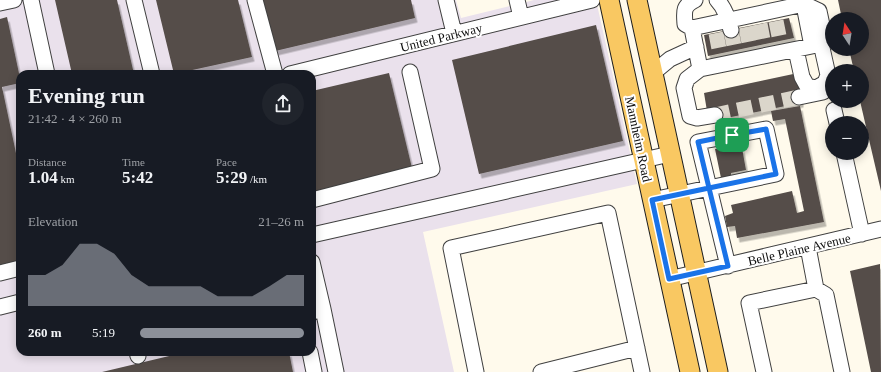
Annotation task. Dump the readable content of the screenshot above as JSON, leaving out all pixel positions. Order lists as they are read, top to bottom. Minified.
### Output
{"streets":{"main road":["Mannheim Road"],"street":["United Parkway","Belle Plaine Avenue"]},"crossings":[["Mannheim Road","Belle Plaine Avenue"]],"north":"top","page":{"map_buttons":["+","−"],"heading":["Evening run","21:42 · 4 × 260 m"],"stats":[["Distance","1.04 km"],["Time","5:42"],["Pace","5:29 /km"]],"chart":["Elevation","21–26 m"],"list":[{"name":"260 m","note":"5:19"}]}}
